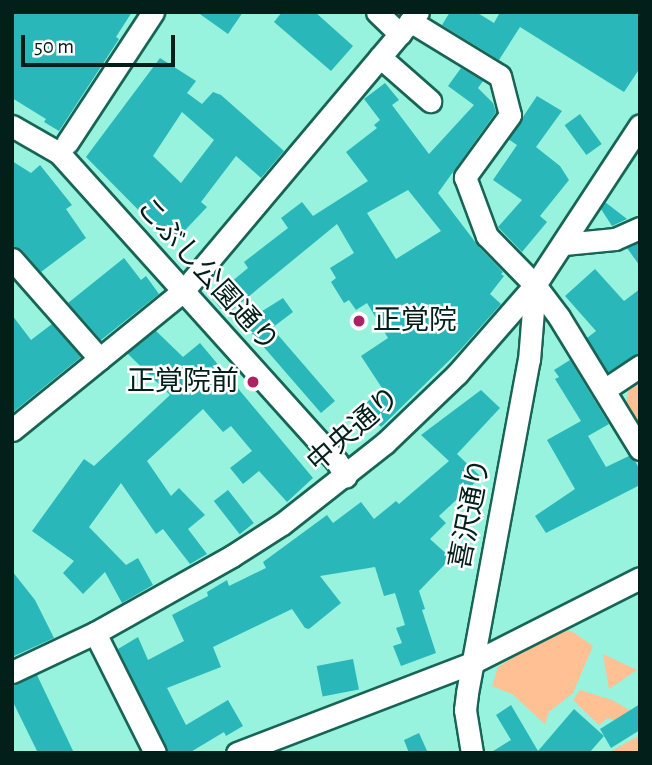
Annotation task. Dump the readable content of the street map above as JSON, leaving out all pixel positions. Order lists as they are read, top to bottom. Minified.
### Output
{"streets":{"street":["こぶし公園通り","中央通り","喜沢通り"]},"crossings":[["こぶし公園通り","中央通り"],["中央通り","喜沢通り"]],"places":["正覚院","正覚院前"],"scale_bar":"50 m"}
